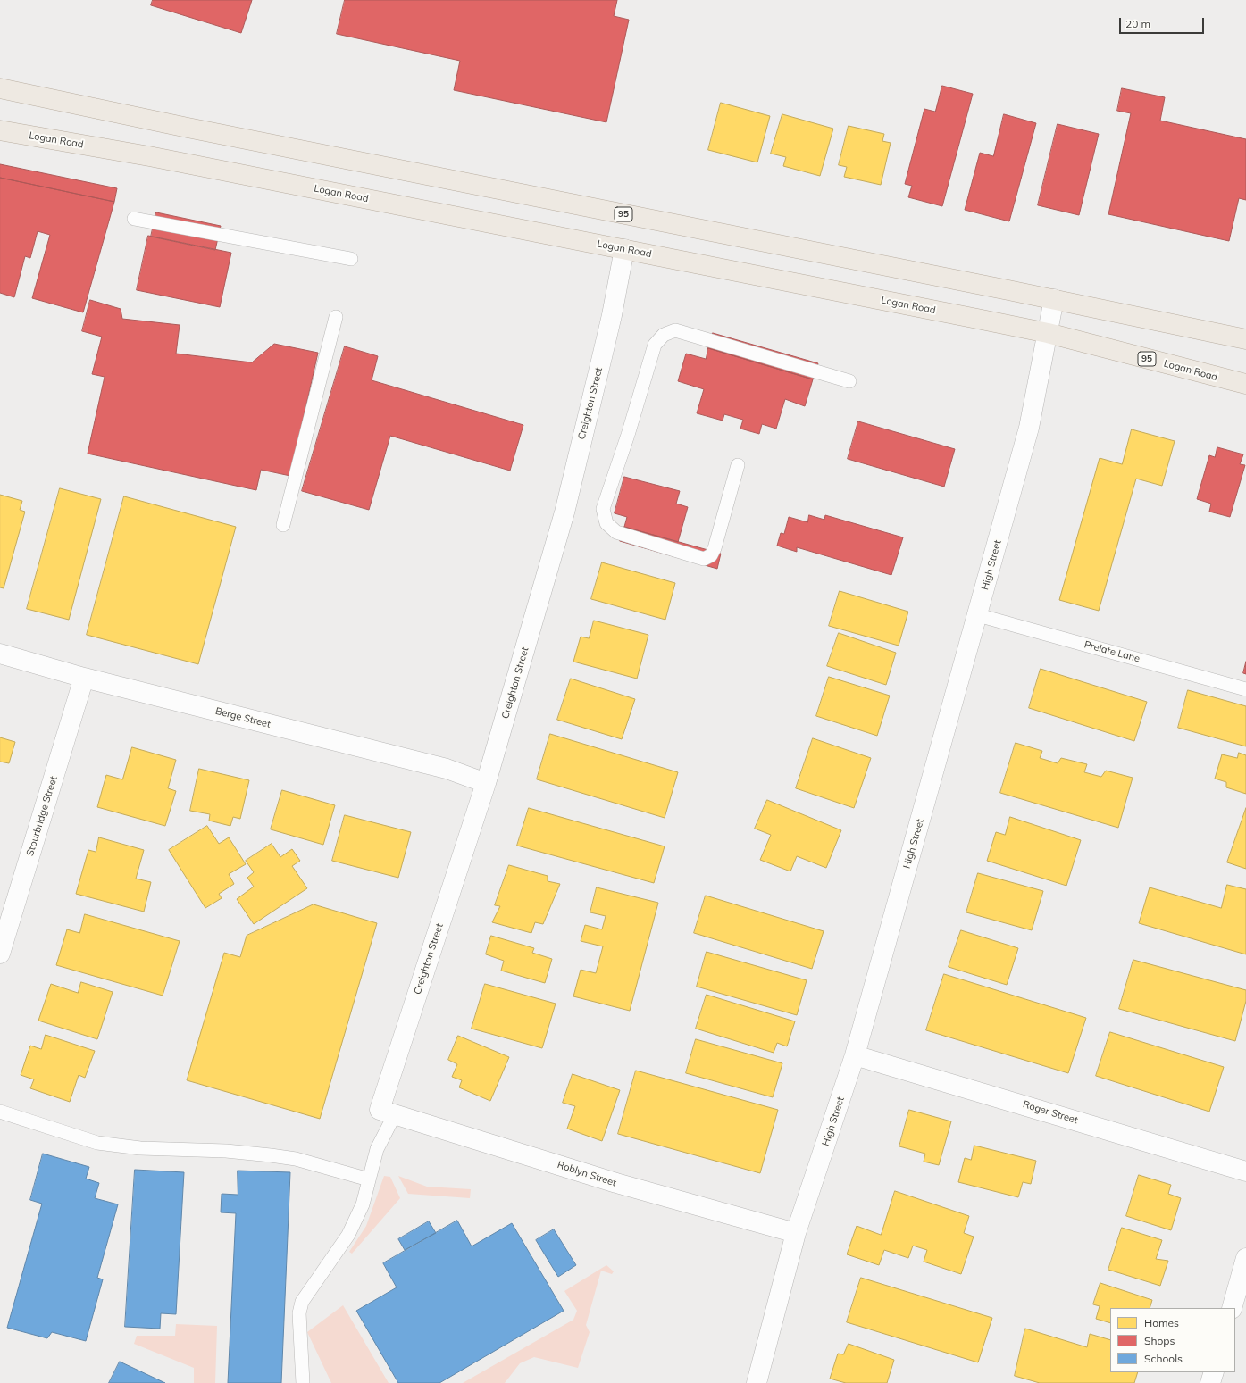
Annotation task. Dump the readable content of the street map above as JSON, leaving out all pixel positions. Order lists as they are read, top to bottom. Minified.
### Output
{"streets":{"main road":["Logan Road","95"],"street":["Creighton Street","High Street","Berge Street","Stourbridge Street","Roger Street","Roblyn Street"],"lane":["Prelate Lane"]},"crossings":[["Logan Road","Creighton Street"],["Logan Road","High Street"],["95","High Street"],["Creighton Street","Berge Street"],["Creighton Street","Roblyn Street"],["High Street","Prelate Lane"],["High Street","Roger Street"],["High Street","Roblyn Street"],["Berge Street","Stourbridge Street"]],"legend":["Homes","Shops","Schools"],"scale_bar":"20 m"}
